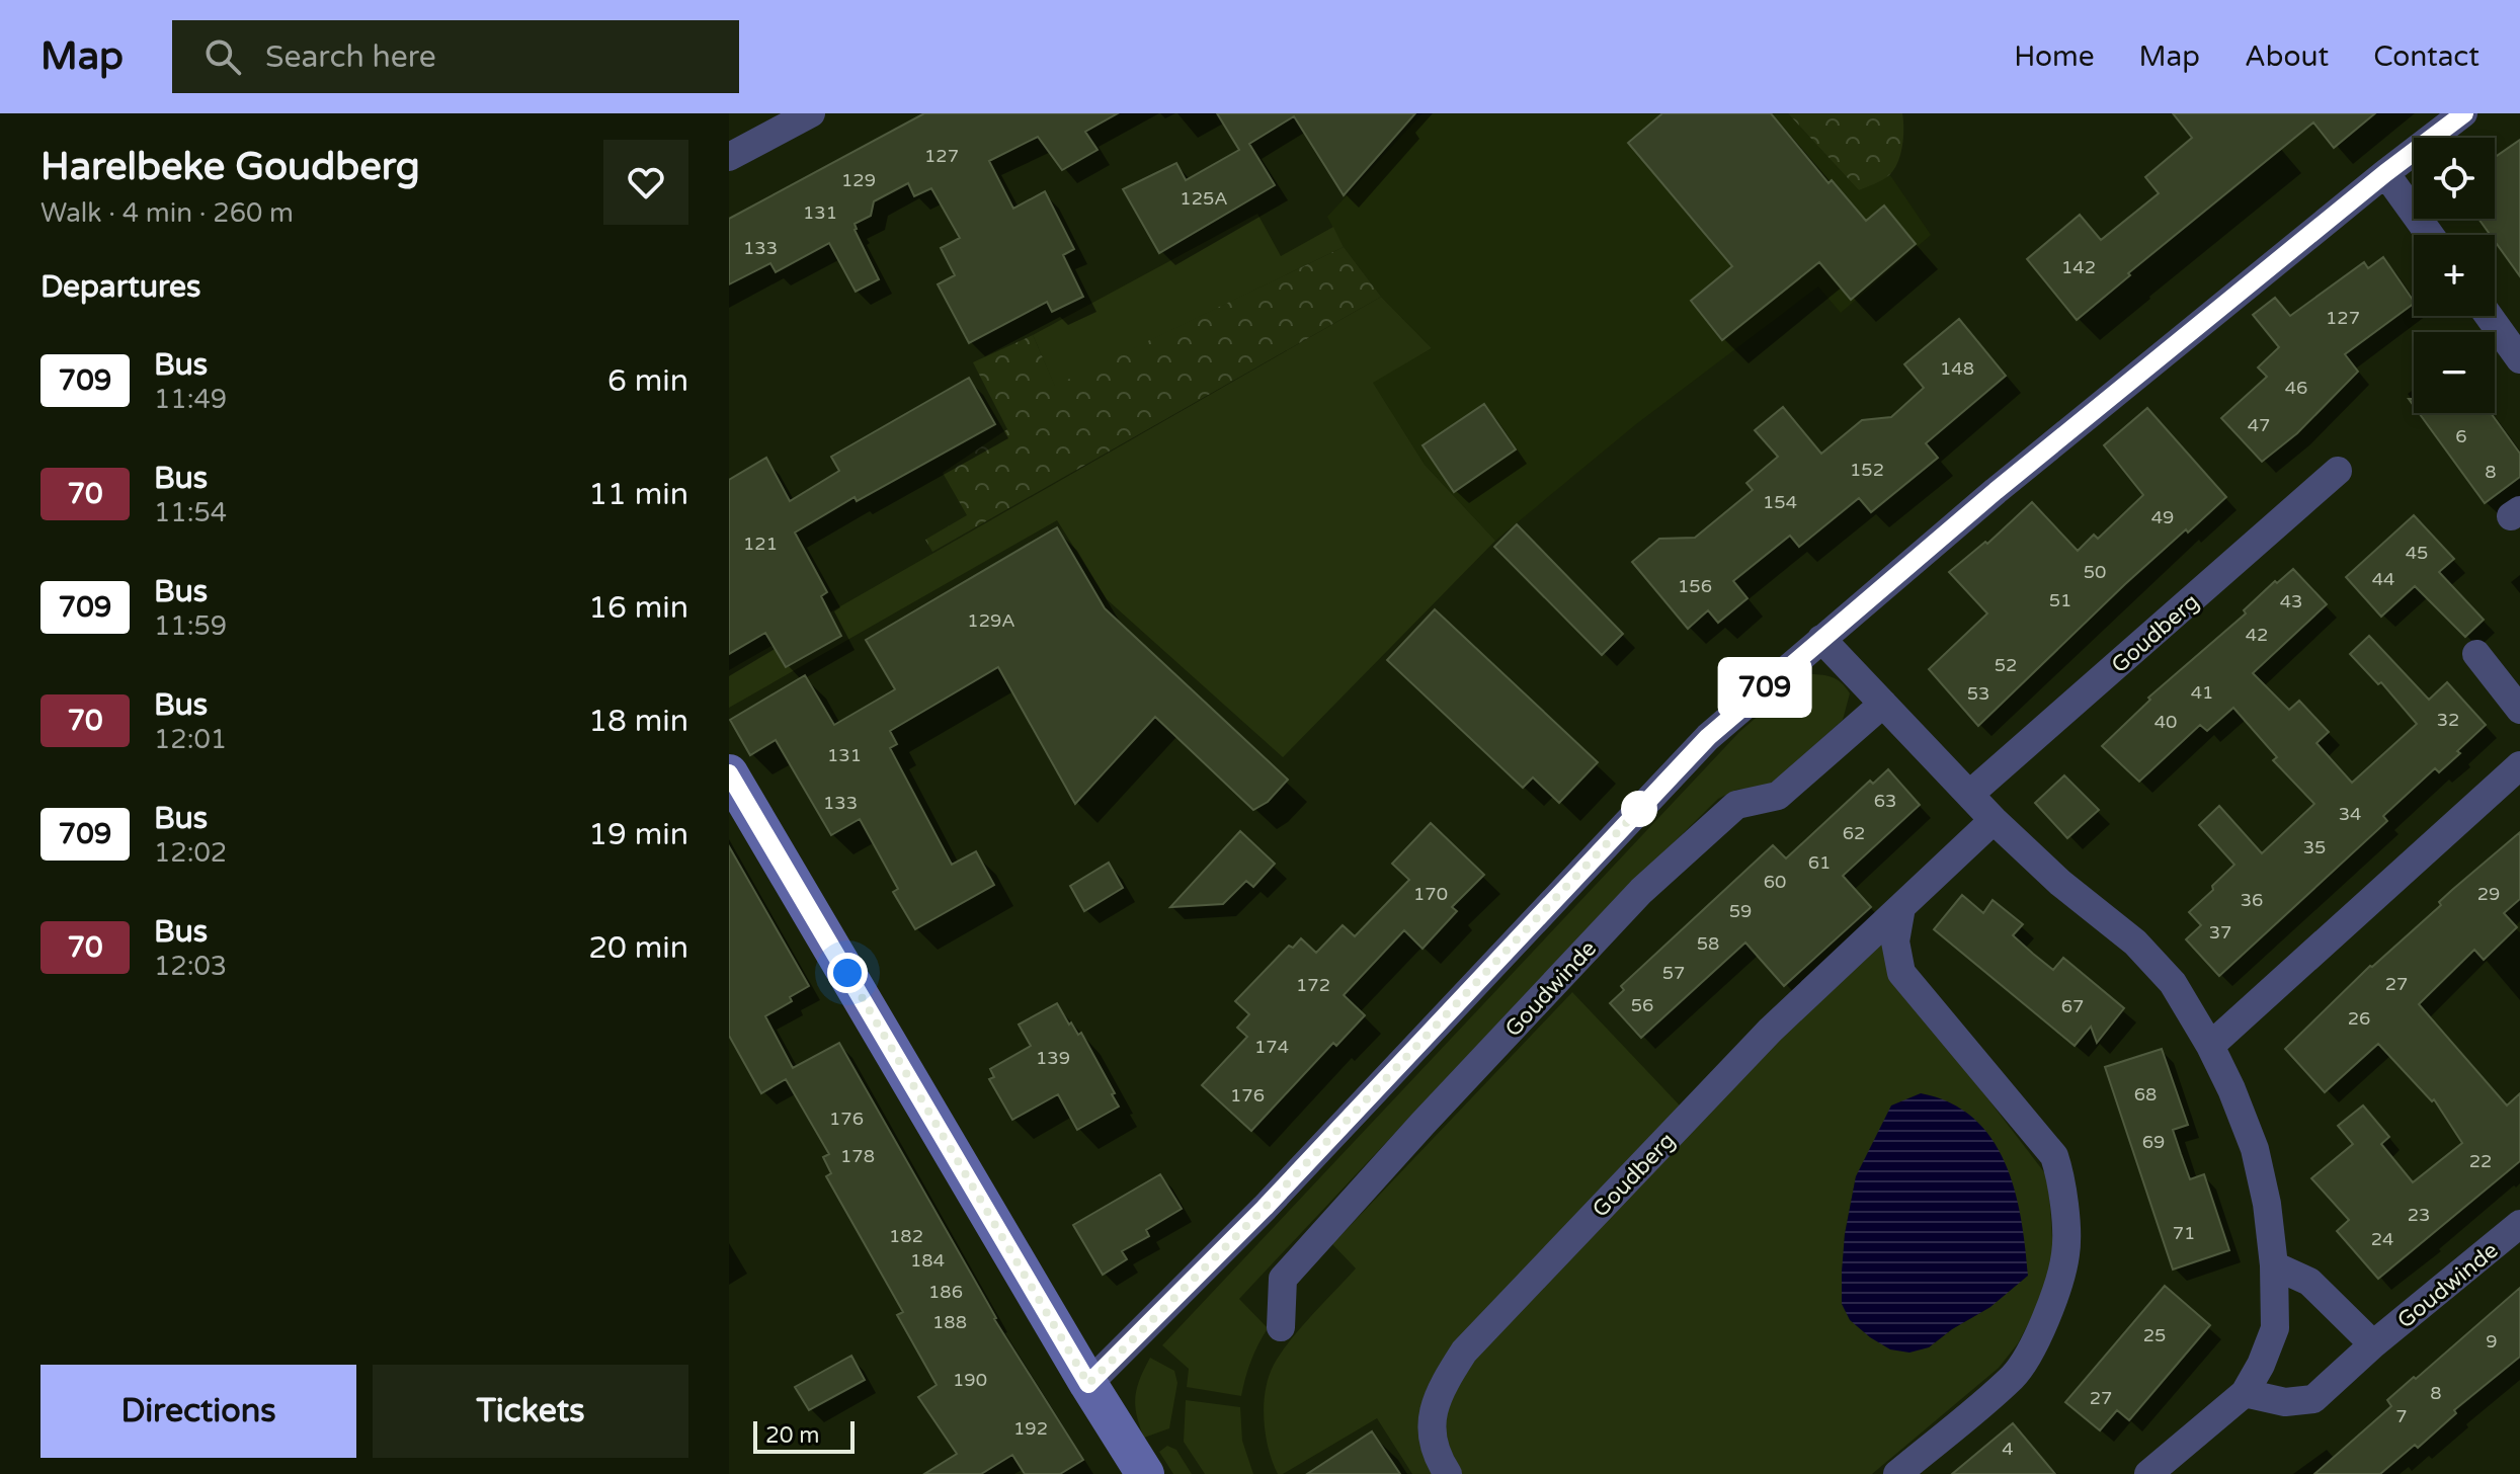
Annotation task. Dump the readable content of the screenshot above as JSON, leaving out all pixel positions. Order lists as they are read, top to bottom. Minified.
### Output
{"streets":{"street":["Goudberg","Goudwinde"]},"lines":["bus line 709"],"house_numbers":["127","129","125A","131","133","142","127","148","46","47","6","152","8","154","49","121","45","50","44","156","51","43","129A","42","52","41","53","32","40","131","63","133","34","62","35","61","60","170","29","36","59","37","58","57","27","172","56","67","26","174","139","68","176","176","69","178","22","23","71","182","24","184","186","188","25","9","190","8","27","7","192","4"],"scale_bar":"20 m","page":{"header":"Map","search":"Search here","nav":["Home","Map","About","Contact"],"heading":[["Harelbeke Goudberg","Walk · 4 min · 260 m"],"Departures"],"on_map":"709","map_buttons":["+","−"],"list":[{"mark":"709","name":"Bus","note":"11:49","value":"6 min"},{"mark":"70","name":"Bus","note":"11:54","value":"11 min"},{"mark":"709","name":"Bus","note":"11:59","value":"16 min"},{"mark":"70","name":"Bus","note":"12:01","value":"18 min"},{"mark":"709","name":"Bus","note":"12:02","value":"19 min"},{"mark":"70","name":"Bus","note":"12:03","value":"20 min"}],"buttons":["Directions","Tickets"],"scale":"20 m"}}
